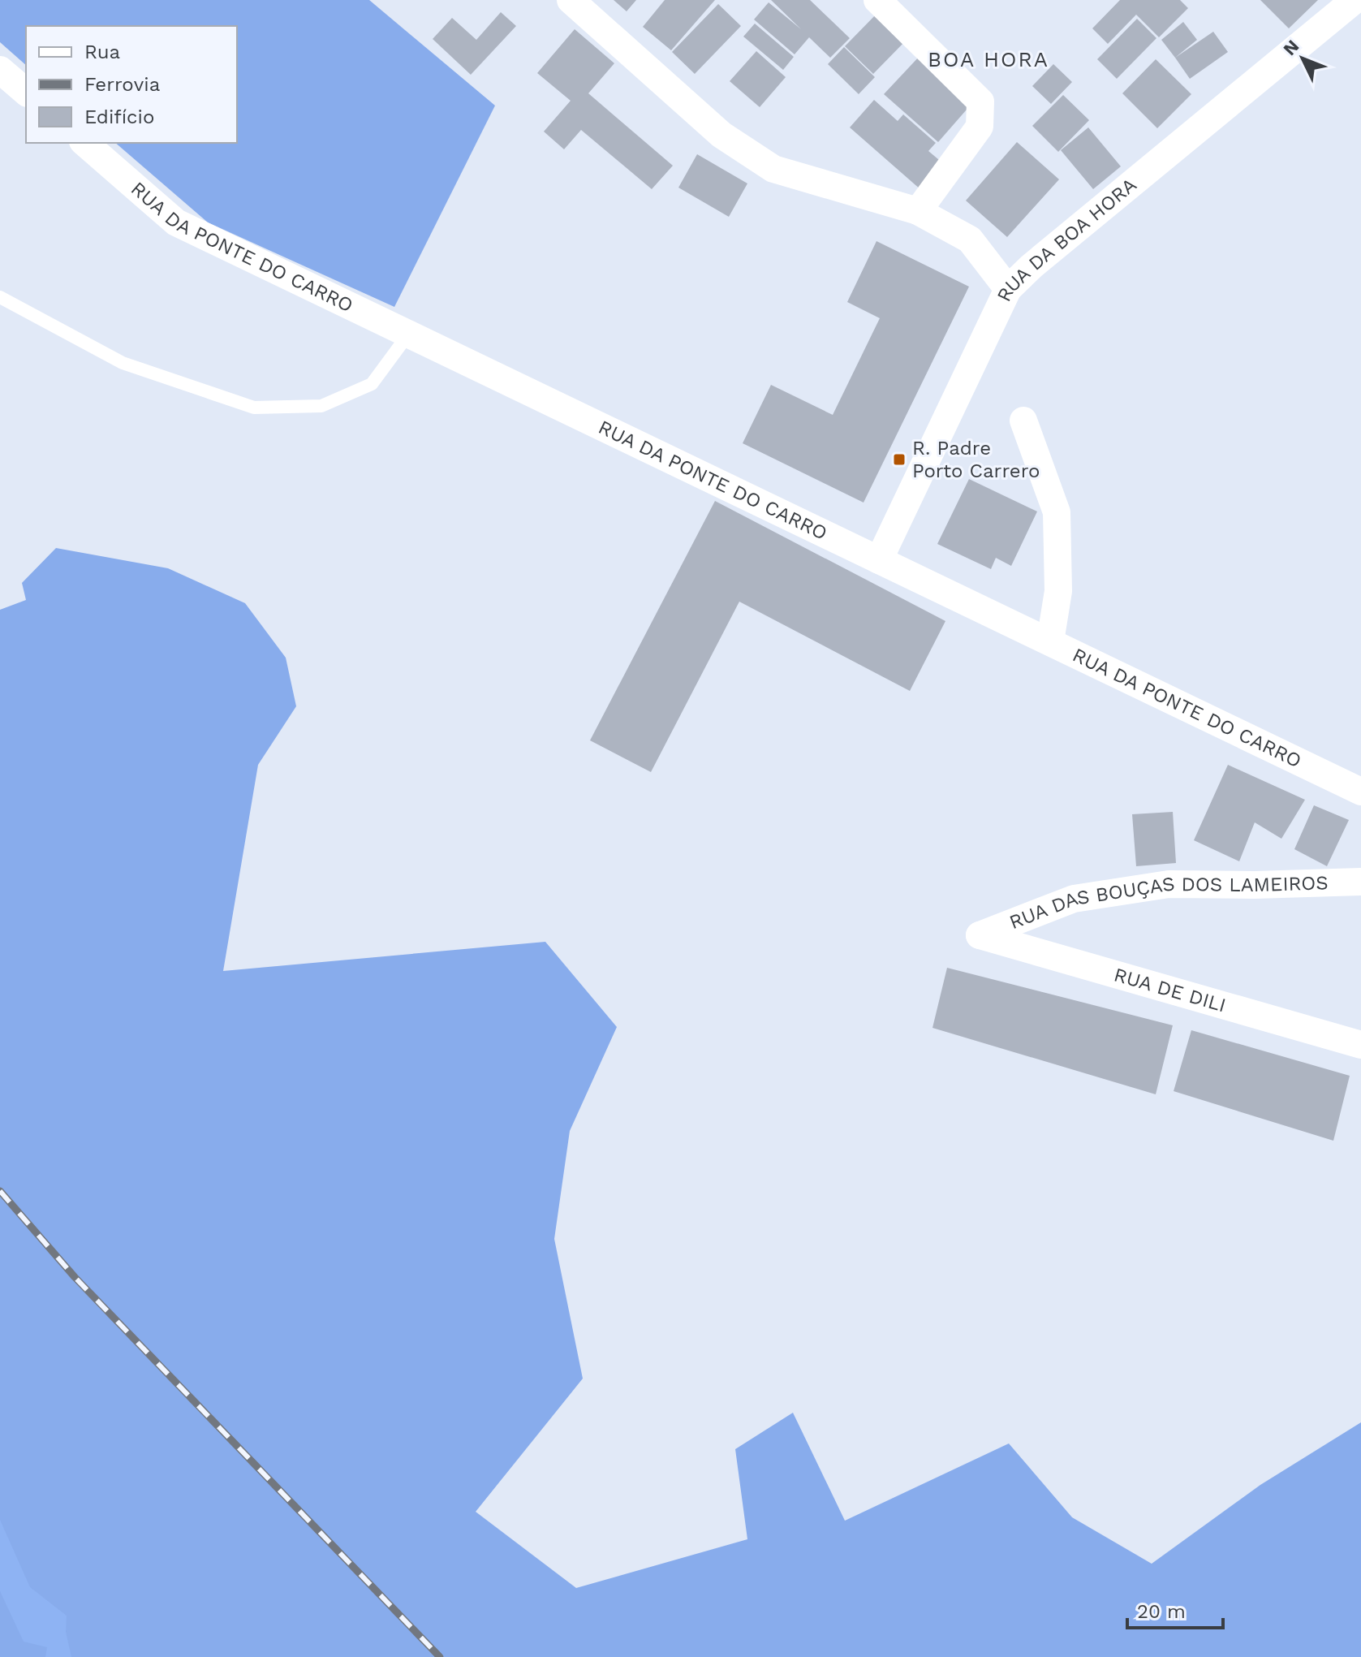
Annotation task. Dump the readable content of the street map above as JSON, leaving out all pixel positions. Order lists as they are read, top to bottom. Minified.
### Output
{"streets":{"street":["RUA DA BOA HORA","RUA DA PONTE DO CARRO","RUA DAS BOUÇAS DOS LAMEIROS","RUA DE DILI"]},"crossings":[["RUA DA BOA HORA","RUA DA PONTE DO CARRO"],["RUA DAS BOUÇAS DOS LAMEIROS","RUA DE DILI"]],"districts":["BOA HORA"],"places":{"transit":["R. Padre Porto Carrero"]},"legend":["Rua","Ferrovia","Edifício"],"scale_bar":"20 m","north":"top left"}
